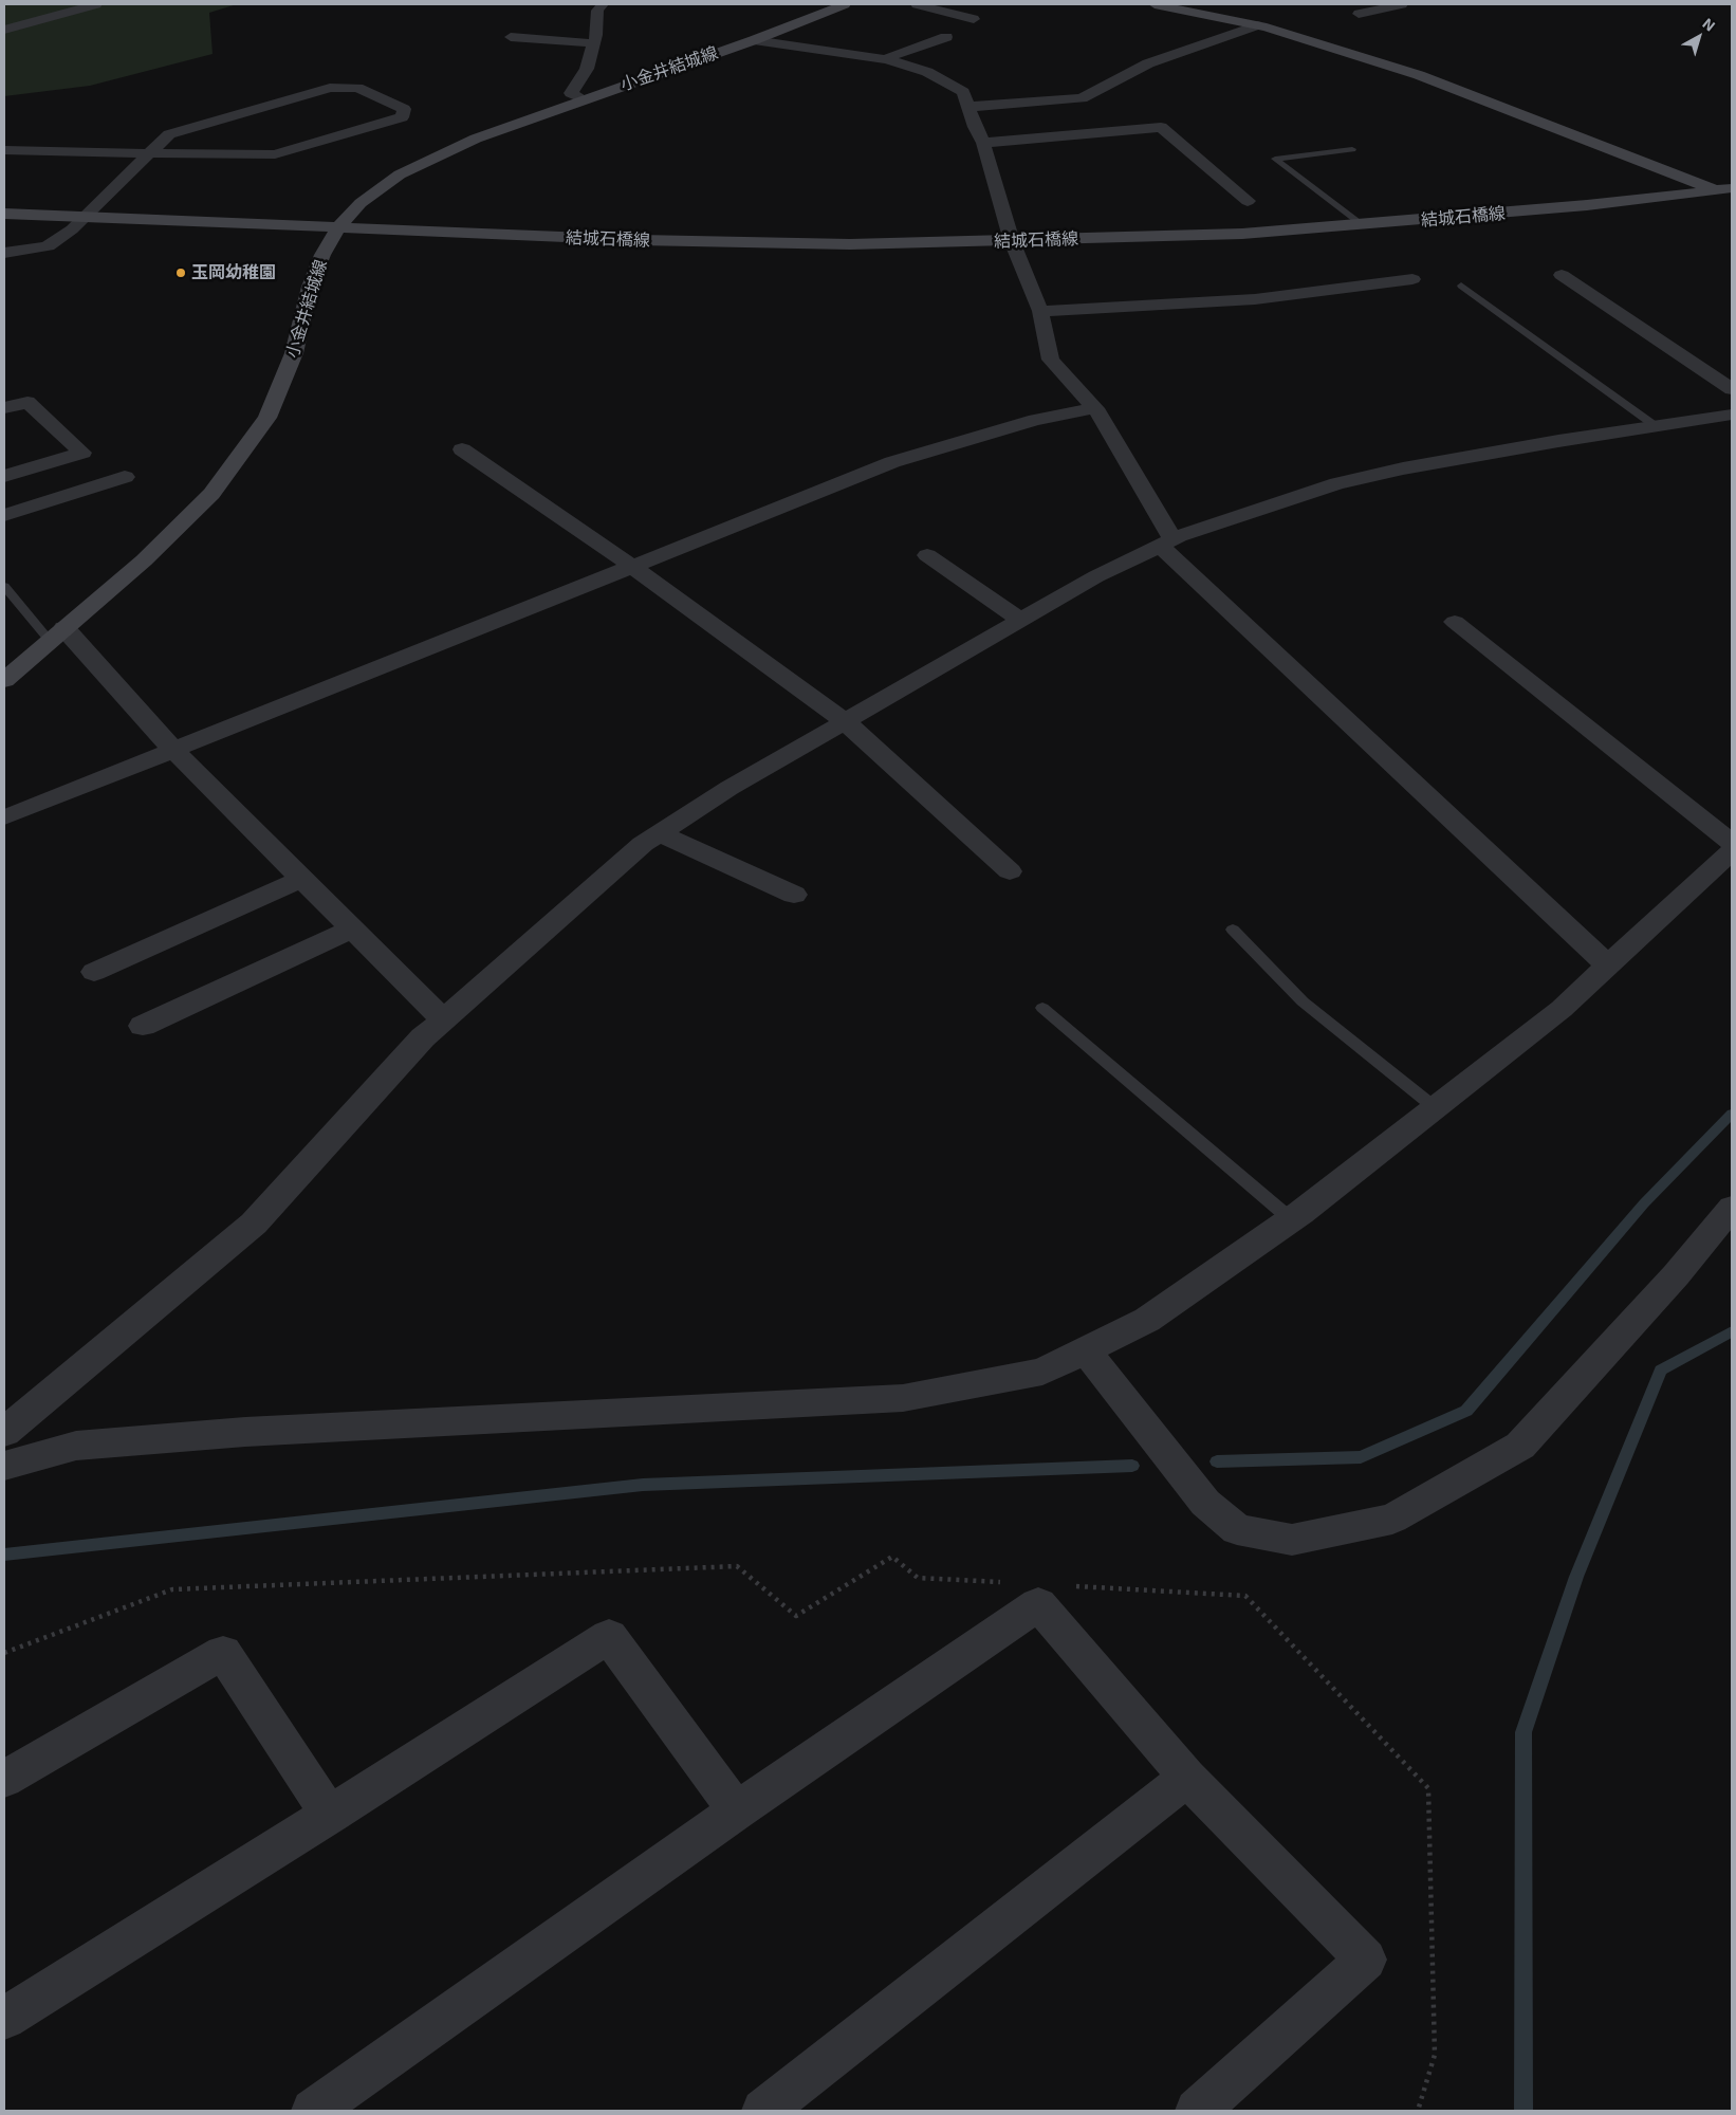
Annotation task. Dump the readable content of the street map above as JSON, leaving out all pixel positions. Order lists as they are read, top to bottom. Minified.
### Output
{"streets":{"main road":["小金井結城線","結城石橋線"]},"crossings":[["小金井結城線","結城石橋線"]],"places":["玉岡幼稚園"],"north":"top right"}
